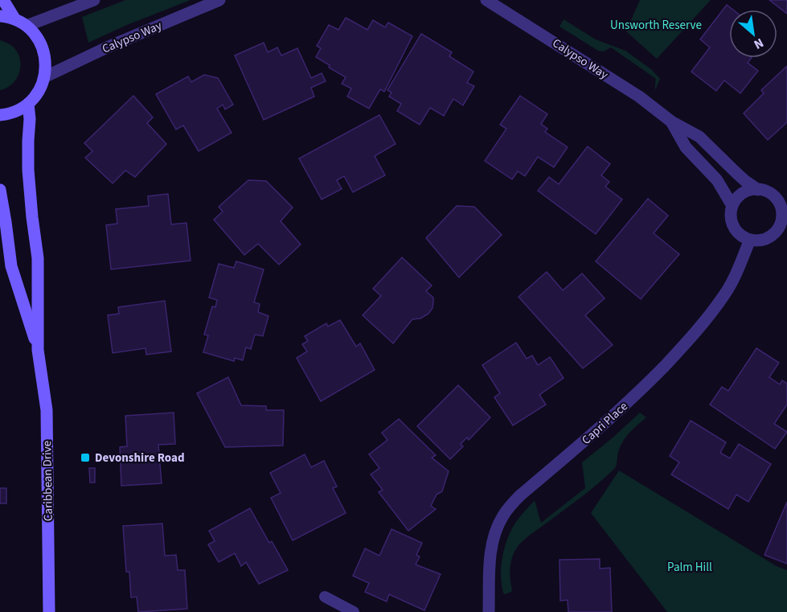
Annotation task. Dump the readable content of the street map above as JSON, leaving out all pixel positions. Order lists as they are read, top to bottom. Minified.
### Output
{"streets":{"main road":["Caribbean Drive"],"street":["Calypso Way","Capri Place"]},"crossings":[["Calypso Way","Capri Place"]],"parks":["Unsworth Reserve","Palm Hill"],"places":{"transit":["Devonshire Road"]},"north":"bottom right"}
